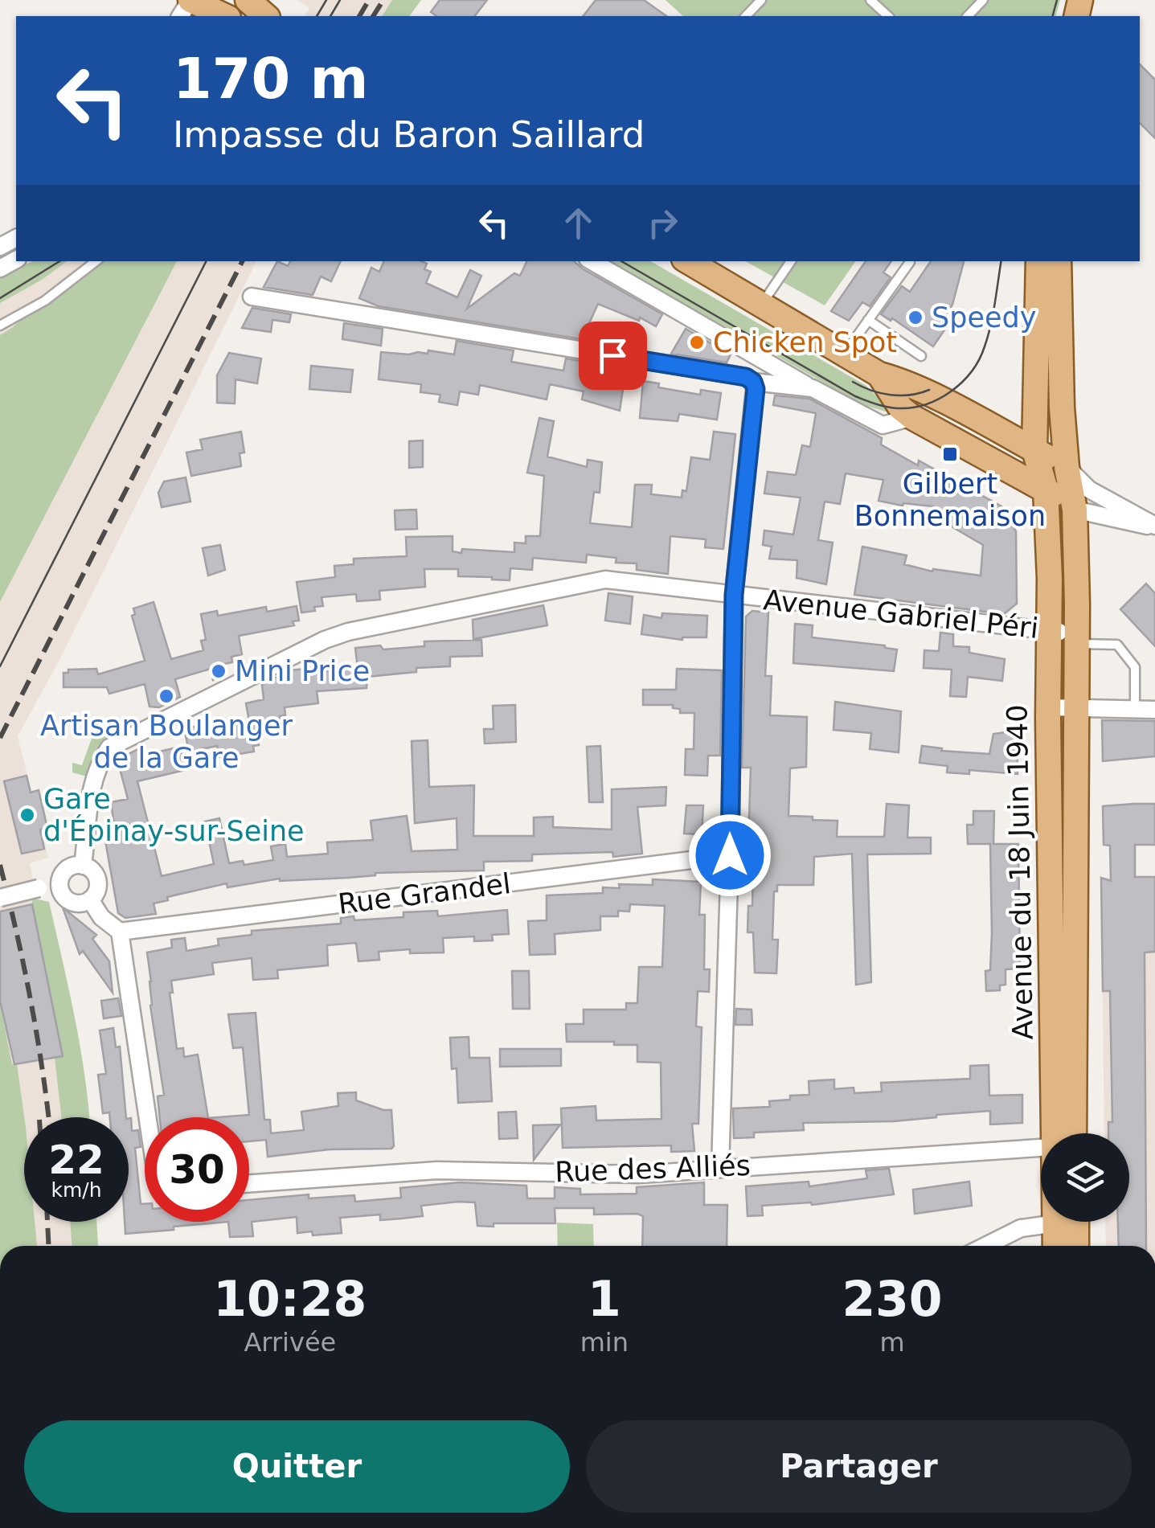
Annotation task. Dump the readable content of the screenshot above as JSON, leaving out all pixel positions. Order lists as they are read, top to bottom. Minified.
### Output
{"streets":{"main road":["Avenue du 18 Juin 1940"],"street":["Avenue Gabriel Péri","Rue Grandel","Rue des Alliés"]},"crossings":[["Avenue Gabriel Péri","Avenue du 18 Juin 1940"]],"places":{"other":["Speedy","Chicken Spot","Mini Price","Artisan Boulanger de la Gare","Gare d'Épinay-sur-Seine"],"transit":["Gilbert Bonnemaison"]},"page":{"turn":["170 m","Impasse du Baron Saillard"],"speed":"22 km/h","limit":"30","eta":["10:28","Arrivée","1","min","230","m"],"buttons":["Quitter","Partager"]}}
